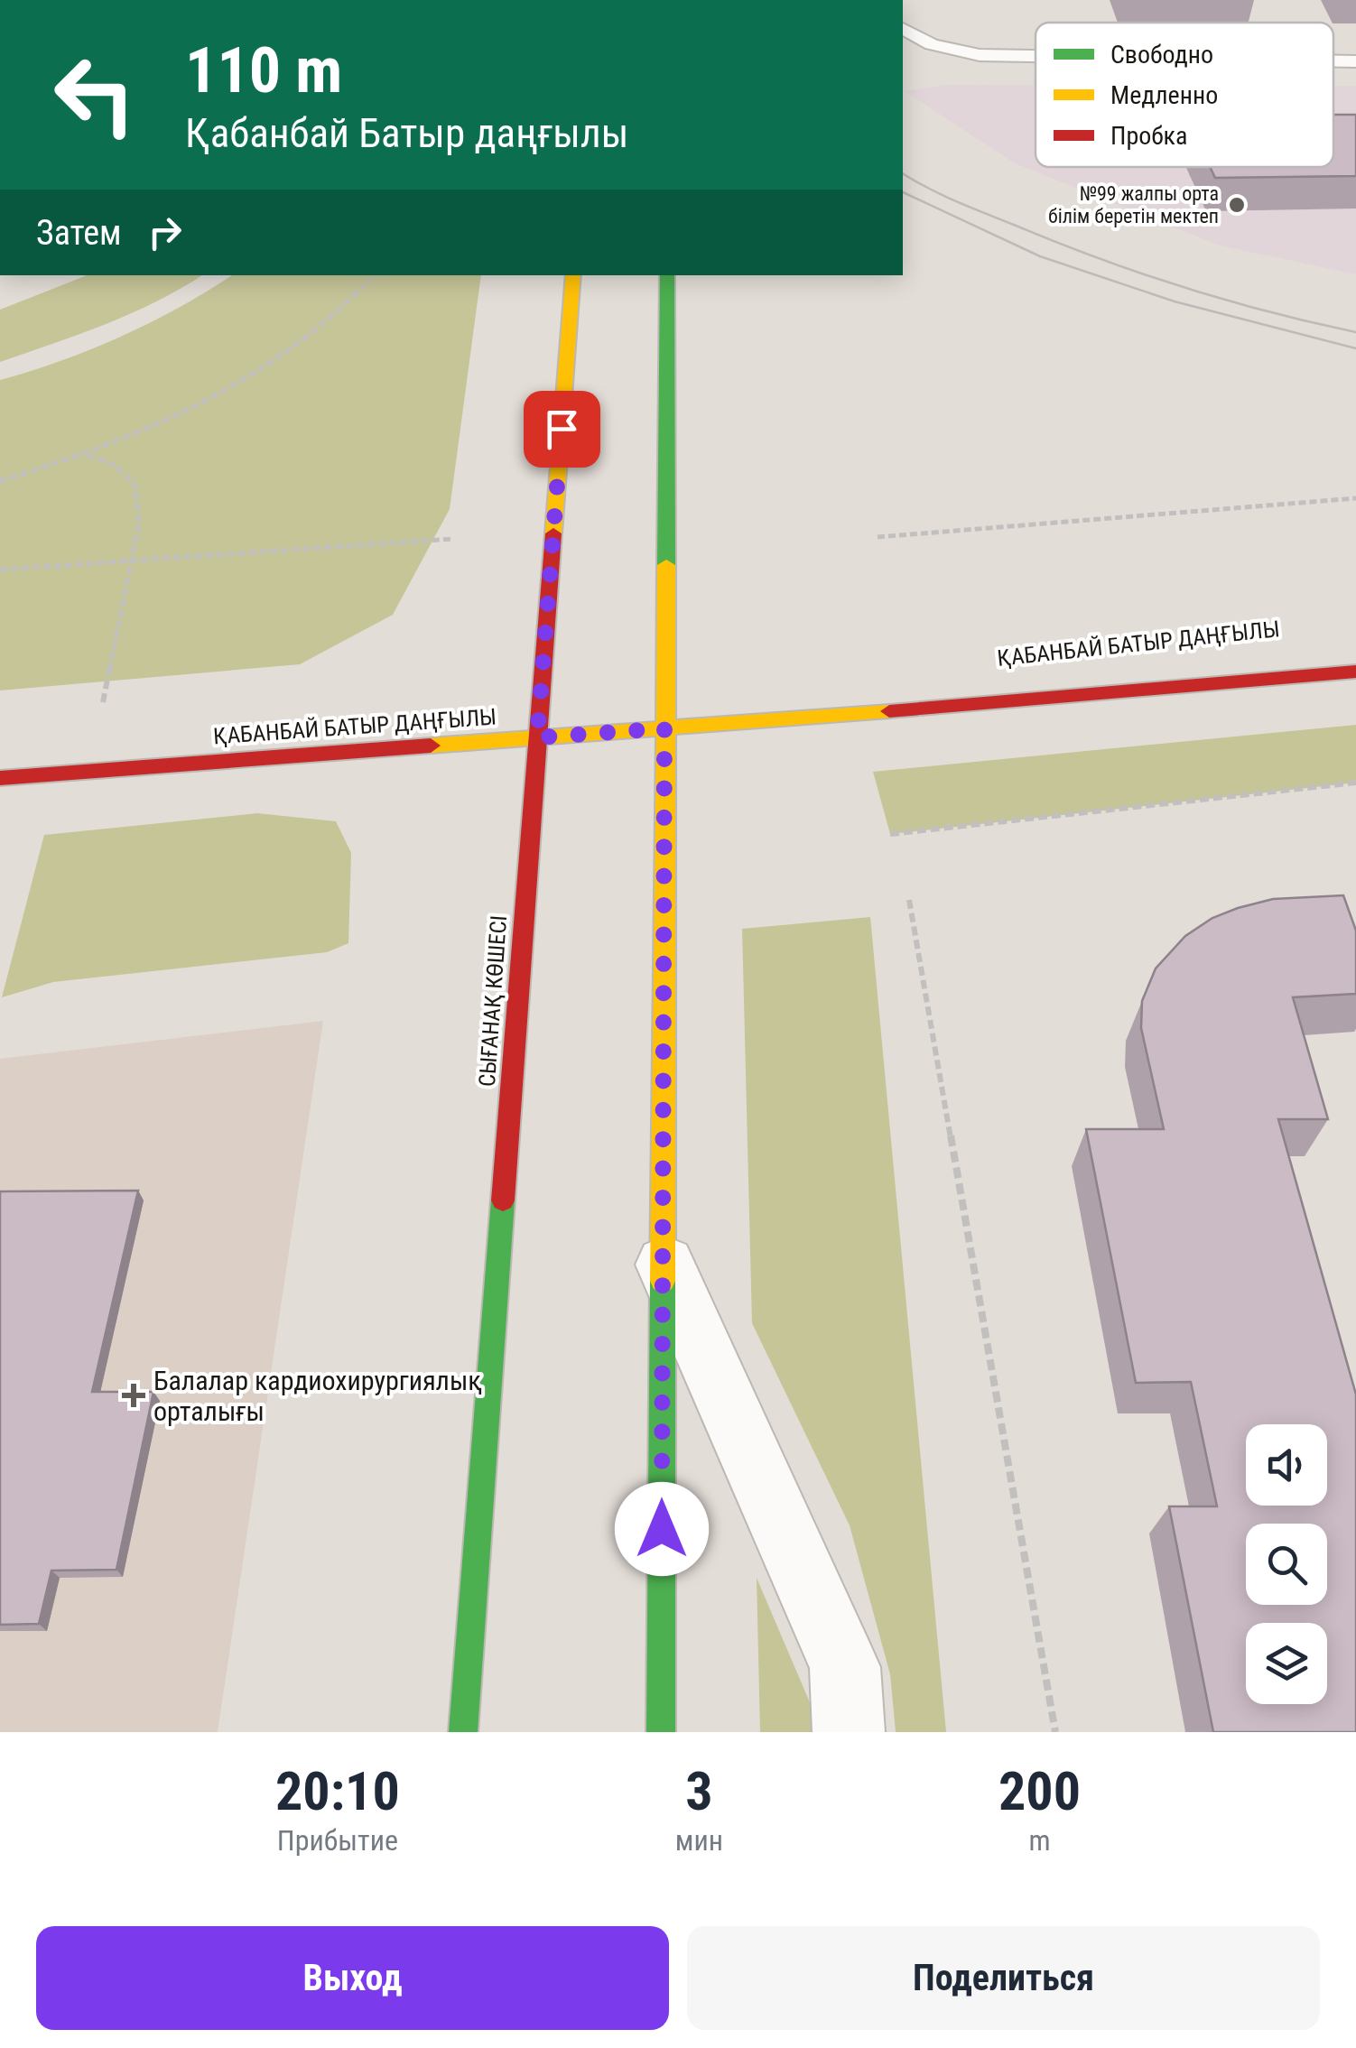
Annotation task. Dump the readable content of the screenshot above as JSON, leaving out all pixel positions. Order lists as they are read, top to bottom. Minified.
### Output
{"streets":{"main road":["ҚАБАНБАЙ БАТЫР ДАҢҒЫЛЫ","СЫҒАНАҚ КӨШЕСІ"]},"crossings":[["ҚАБАНБАЙ БАТЫР ДАҢҒЫЛЫ","СЫҒАНАҚ КӨШЕСІ"]],"places":{"other":["№99 жалпы орта білім беретін мектеп"],"health":["Балалар кардиохирургиялық орталығы"]},"legend":["Свободно","Медленно","Пробка"],"page":{"turn":["110 m","Қабанбай Батыр даңғылы"],"then":"Затем","eta":["20:10","Прибытие","3","мин","200","m"],"buttons":["Выход","Поделиться"]}}
